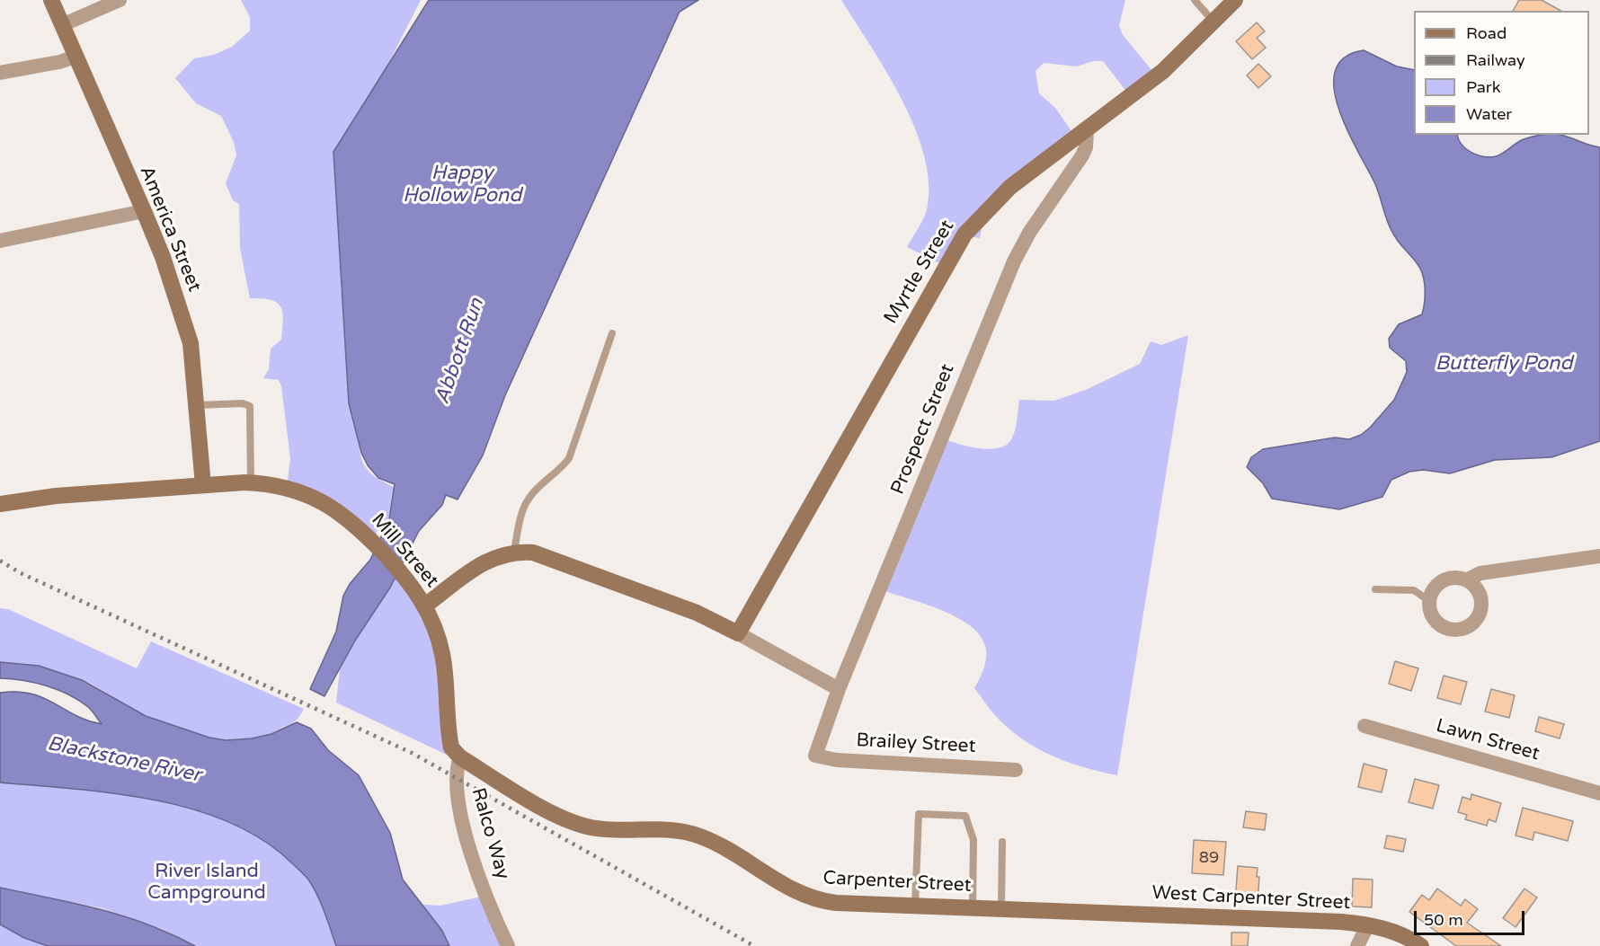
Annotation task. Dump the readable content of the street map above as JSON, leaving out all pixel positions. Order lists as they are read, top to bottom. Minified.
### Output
{"streets":{"street":["America Street","Myrtle Street","Prospect Street","Mill Street","Lawn Street","Brailey Street","Ralco Way","Carpenter Street","West Carpenter Street"]},"crossings":[["America Street","Mill Street"],["Myrtle Street","Prospect Street"],["Myrtle Street","Mill Street"],["Prospect Street","Mill Street"],["Prospect Street","Brailey Street"],["Ralco Way","Carpenter Street"],["Carpenter Street","West Carpenter Street"]],"water":["Happy Hollow Pond","Abbott Run","Butterfly Pond","Blackstone River"],"parks":["River Island Campground"],"house_numbers":["89"],"legend":["Road","Railway","Park","Water"],"scale_bar":"50 m"}
